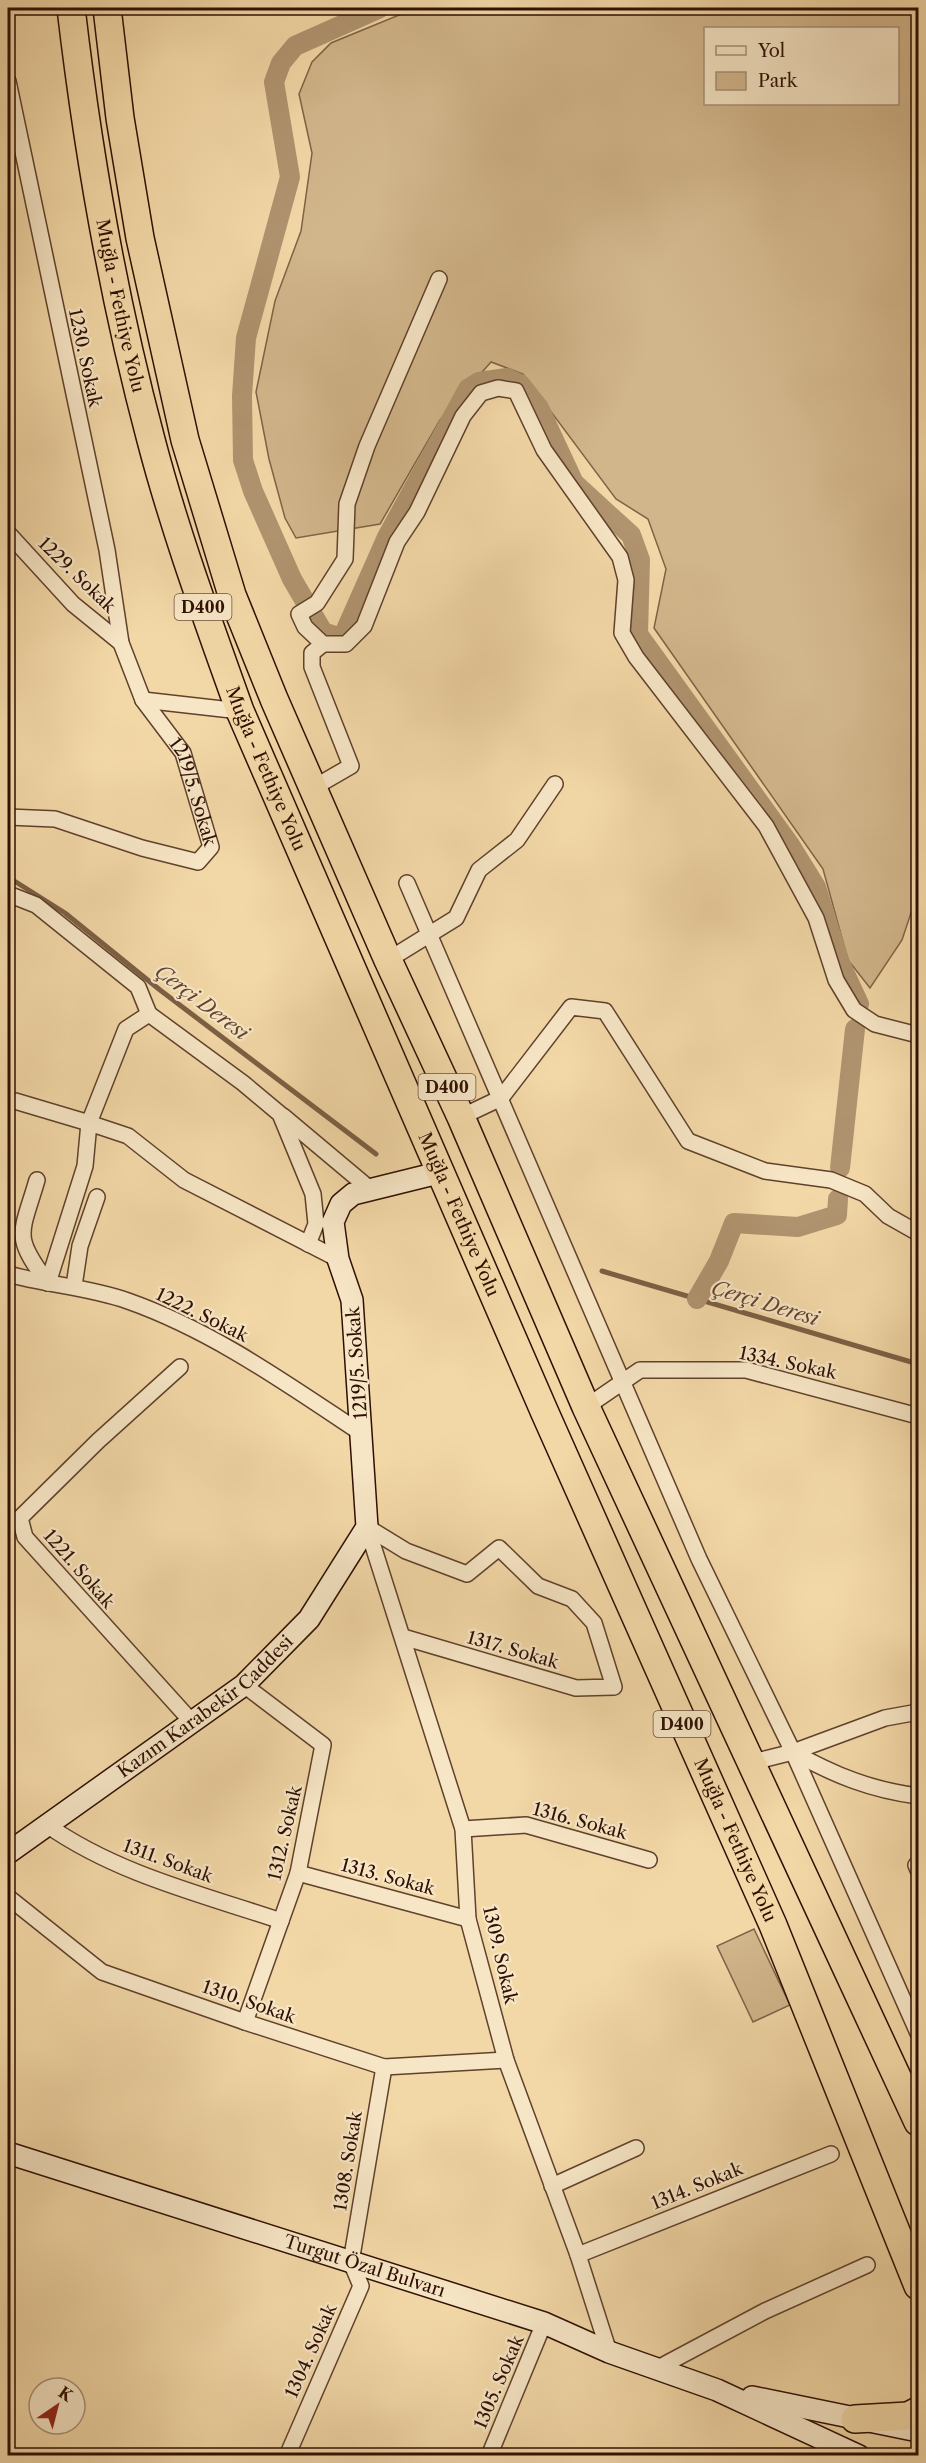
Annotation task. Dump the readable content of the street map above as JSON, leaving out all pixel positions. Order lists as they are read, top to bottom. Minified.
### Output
{"streets":{"highway":["Muğla - Fethiye Yolu","D400"],"main road":["1219/5. Sokak","Kazım Karabekir Caddesi","Turgut Özal Bulvarı"],"street":["1230. Sokak","1229. Sokak","1222. Sokak","1334. Sokak","1221. Sokak","1317. Sokak","1316. Sokak","1312. Sokak","1311. Sokak","1313. Sokak","1309. Sokak","1310. Sokak","1308. Sokak","1314. Sokak","1304. Sokak","1305. Sokak"]},"crossings":[["Muğla - Fethiye Yolu","1219/5. Sokak"],["Muğla - Fethiye Yolu","1334. Sokak"],["1230. Sokak","1229. Sokak"],["1230. Sokak","1219/5. Sokak"],["1229. Sokak","1219/5. Sokak"],["1219/5. Sokak","1222. Sokak"],["1219/5. Sokak","1317. Sokak"],["1219/5. Sokak","Kazım Karabekir Caddesi"],["1219/5. Sokak","1309. Sokak"],["1221. Sokak","Kazım Karabekir Caddesi"],["1317. Sokak","Kazım Karabekir Caddesi"],["1317. Sokak","1309. Sokak"],["Kazım Karabekir Caddesi","1312. Sokak"],["Kazım Karabekir Caddesi","1311. Sokak"],["Kazım Karabekir Caddesi","1309. Sokak"],["1316. Sokak","1309. Sokak"],["1312. Sokak","1311. Sokak"],["1312. Sokak","1313. Sokak"],["1312. Sokak","1310. Sokak"],["1313. Sokak","1309. Sokak"],["1309. Sokak","1310. Sokak"],["1309. Sokak","1314. Sokak"],["1309. Sokak","Turgut Özal Bulvarı"],["1310. Sokak","1308. Sokak"],["1308. Sokak","Turgut Özal Bulvarı"],["1308. Sokak","1304. Sokak"],["Turgut Özal Bulvarı","1304. Sokak"],["Turgut Özal Bulvarı","1305. Sokak"]],"water":["Çerçi Deresi"],"legend":["Yol","Park"],"north":"top right"}
